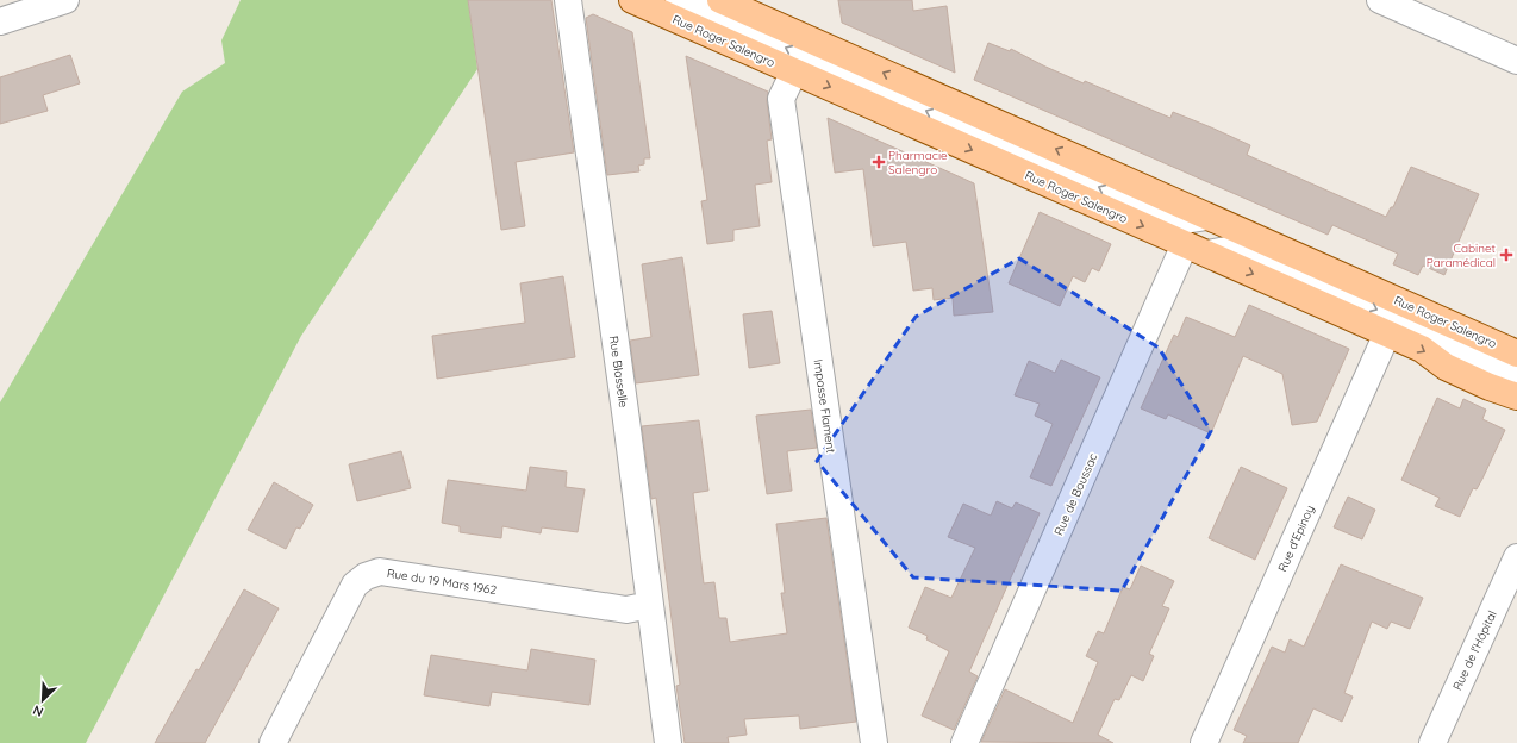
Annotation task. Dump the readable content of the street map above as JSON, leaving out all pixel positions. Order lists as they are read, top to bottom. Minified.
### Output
{"streets":{"main road":["Rue Roger Salengro"],"street":["Rue Blasselle","Impasse Flament","Rue de Boussac","Rue d'Epinoy","Rue du 19 Mars 1962","Rue de l'Hôpital"]},"crossings":[["Rue Roger Salengro","Impasse Flament"],["Rue Roger Salengro","Rue de Boussac"],["Rue Roger Salengro","Rue d'Epinoy"],["Rue Blasselle","Rue du 19 Mars 1962"]],"places":{"health":["Pharmacie Salengro","Cabinet Paramédical"]},"north":"bottom left"}
